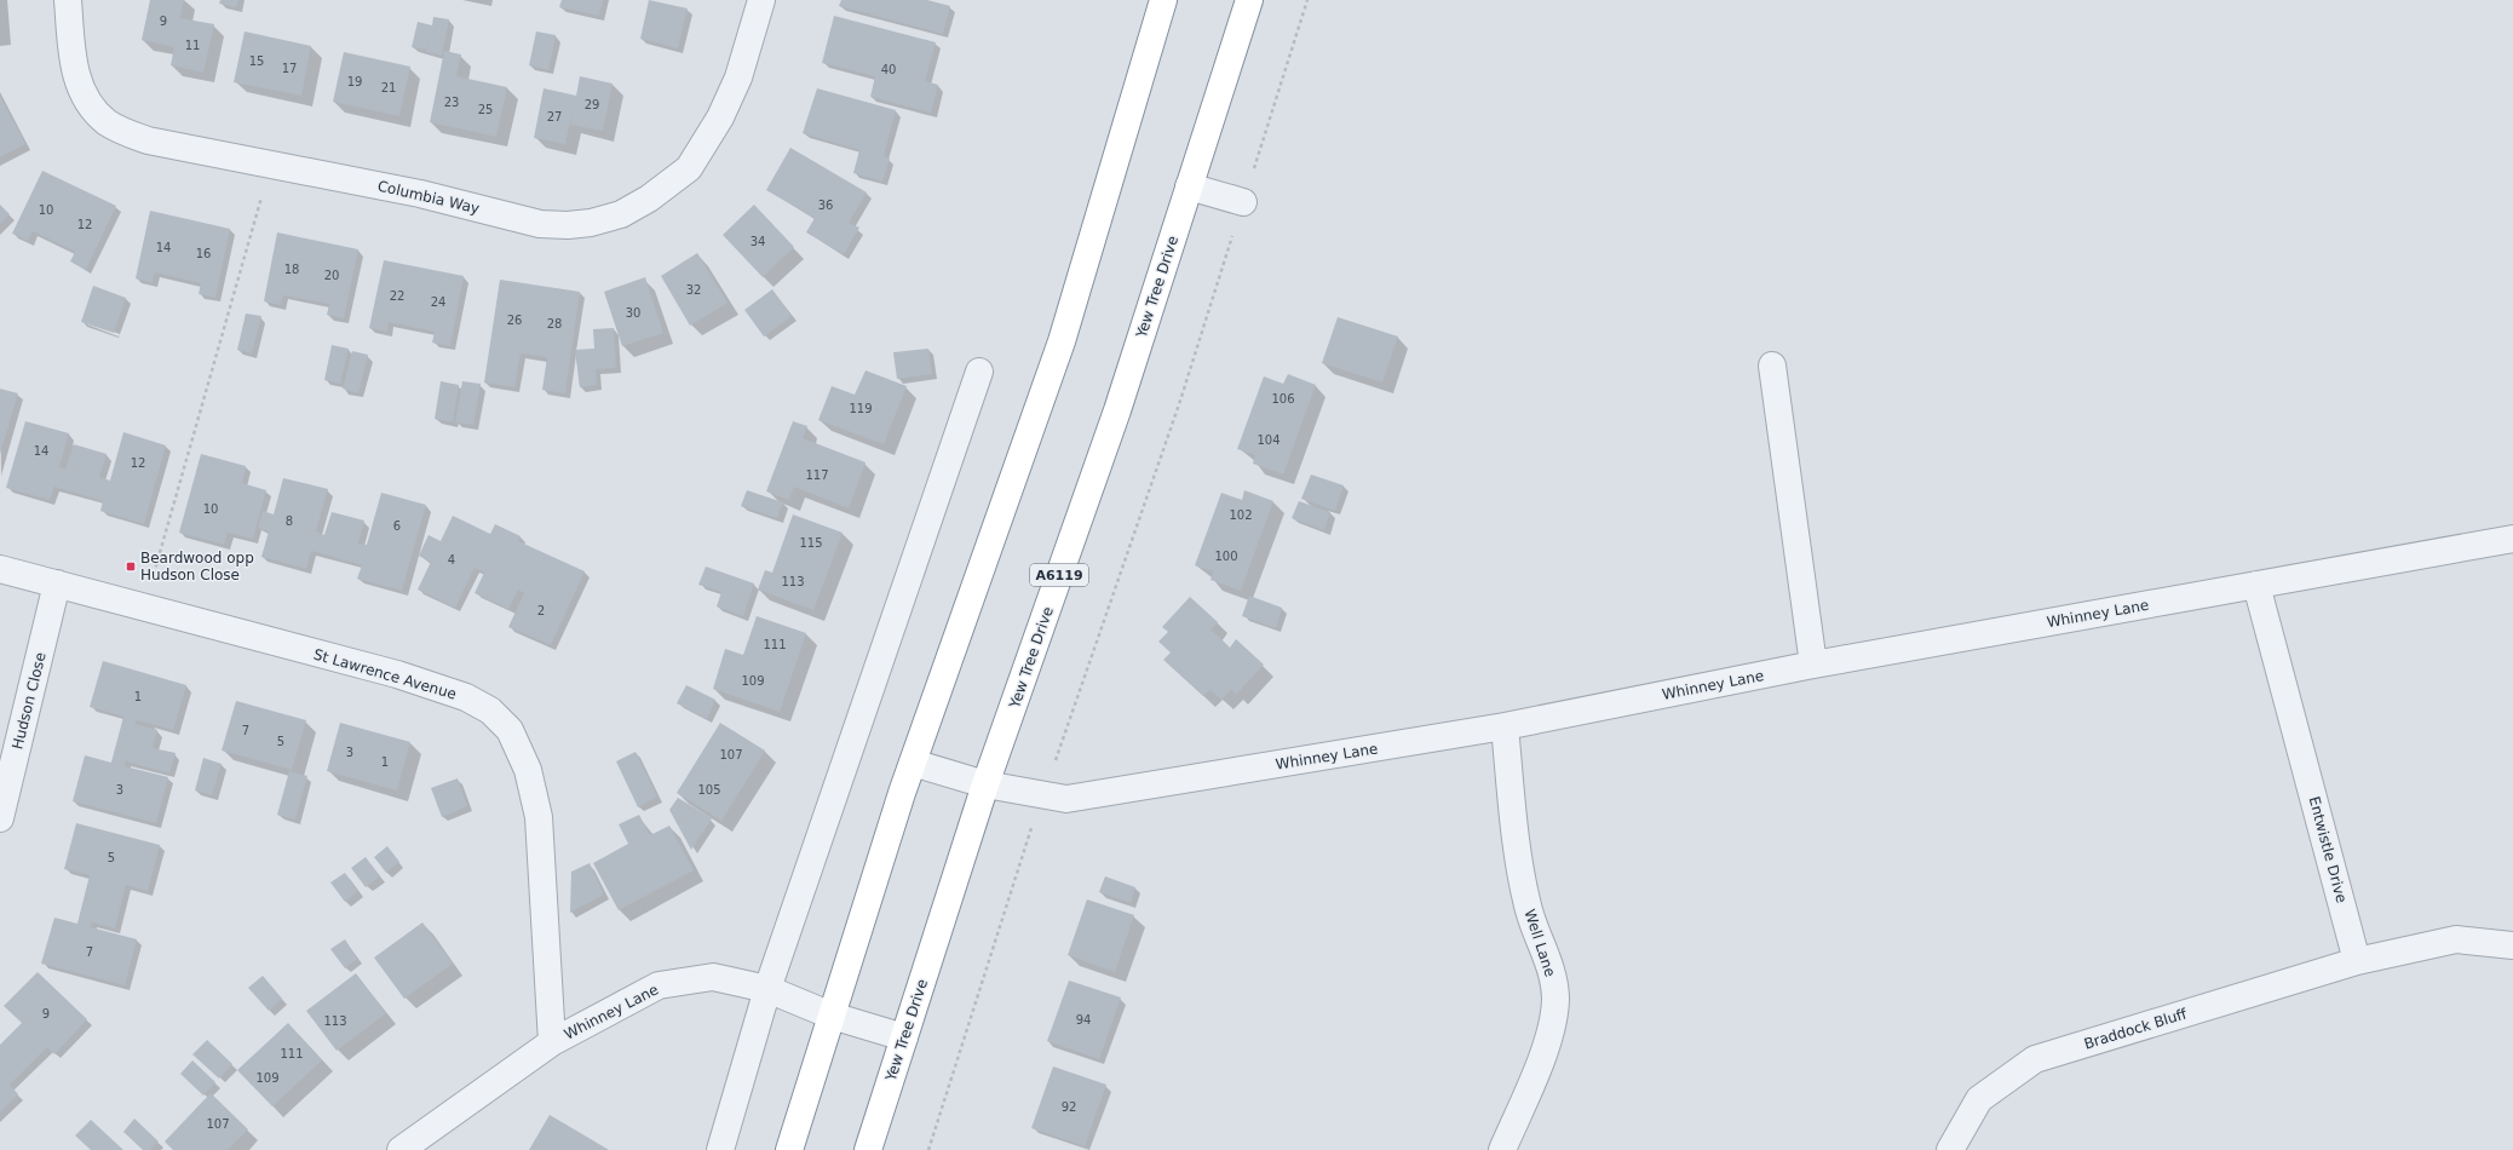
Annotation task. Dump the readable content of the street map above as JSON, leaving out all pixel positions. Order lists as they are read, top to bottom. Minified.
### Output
{"streets":{"highway":["Yew Tree Drive","A6119"],"street":["Columbia Way","Whinney Lane","St Lawrence Avenue","Hudson Close","Entwistle Drive","Well Lane","Braddock Bluff"]},"crossings":[["Yew Tree Drive","Whinney Lane"],["Whinney Lane","St Lawrence Avenue"],["Whinney Lane","Entwistle Drive"],["Whinney Lane","Well Lane"],["St Lawrence Avenue","Hudson Close"],["Entwistle Drive","Braddock Bluff"]],"places":{"transit":["Beardwood opp Hudson Close"]},"house_numbers":["9","11","15","17","40","19","21","23","29","25","27","36","10","12","34","14","16","18","20","32","22","24","30","26","28","106","119","104","14","12","117","10","102","8","6","115","100","4","113","2","111","109","1","7","5","3","107","1","3","105","5","7","9","94","113","111","109","92","107"]}
